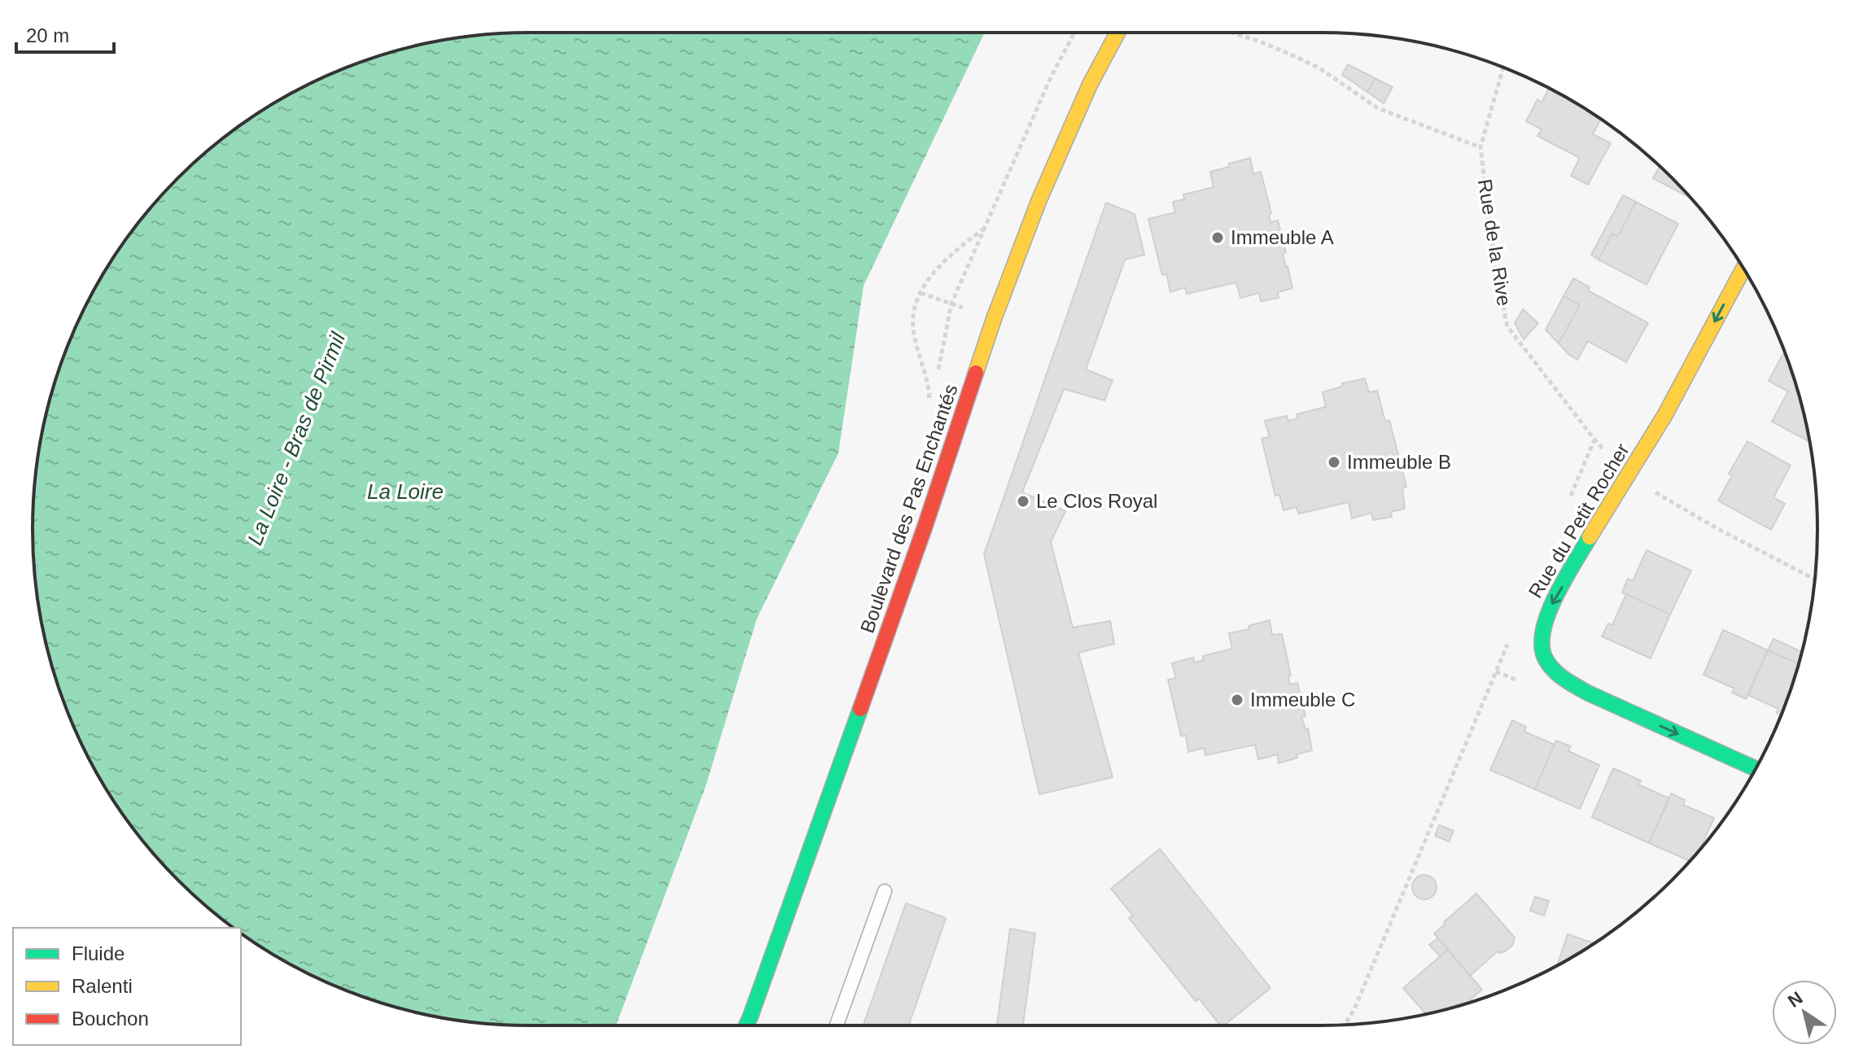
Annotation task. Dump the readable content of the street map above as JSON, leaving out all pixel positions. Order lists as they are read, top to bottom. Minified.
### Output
{"streets":{"main road":["Boulevard des Pas Enchantés","Rue du Petit Rocher"],"path":["Rue de la Rive"]},"water":["La Loire - Bras de Pirmil","La Loire"],"places":["Immeuble A","Immeuble B","Le Clos Royal","Immeuble C"],"legend":["Fluide","Ralenti","Bouchon"],"scale_bar":"20 m","north":"top left"}
